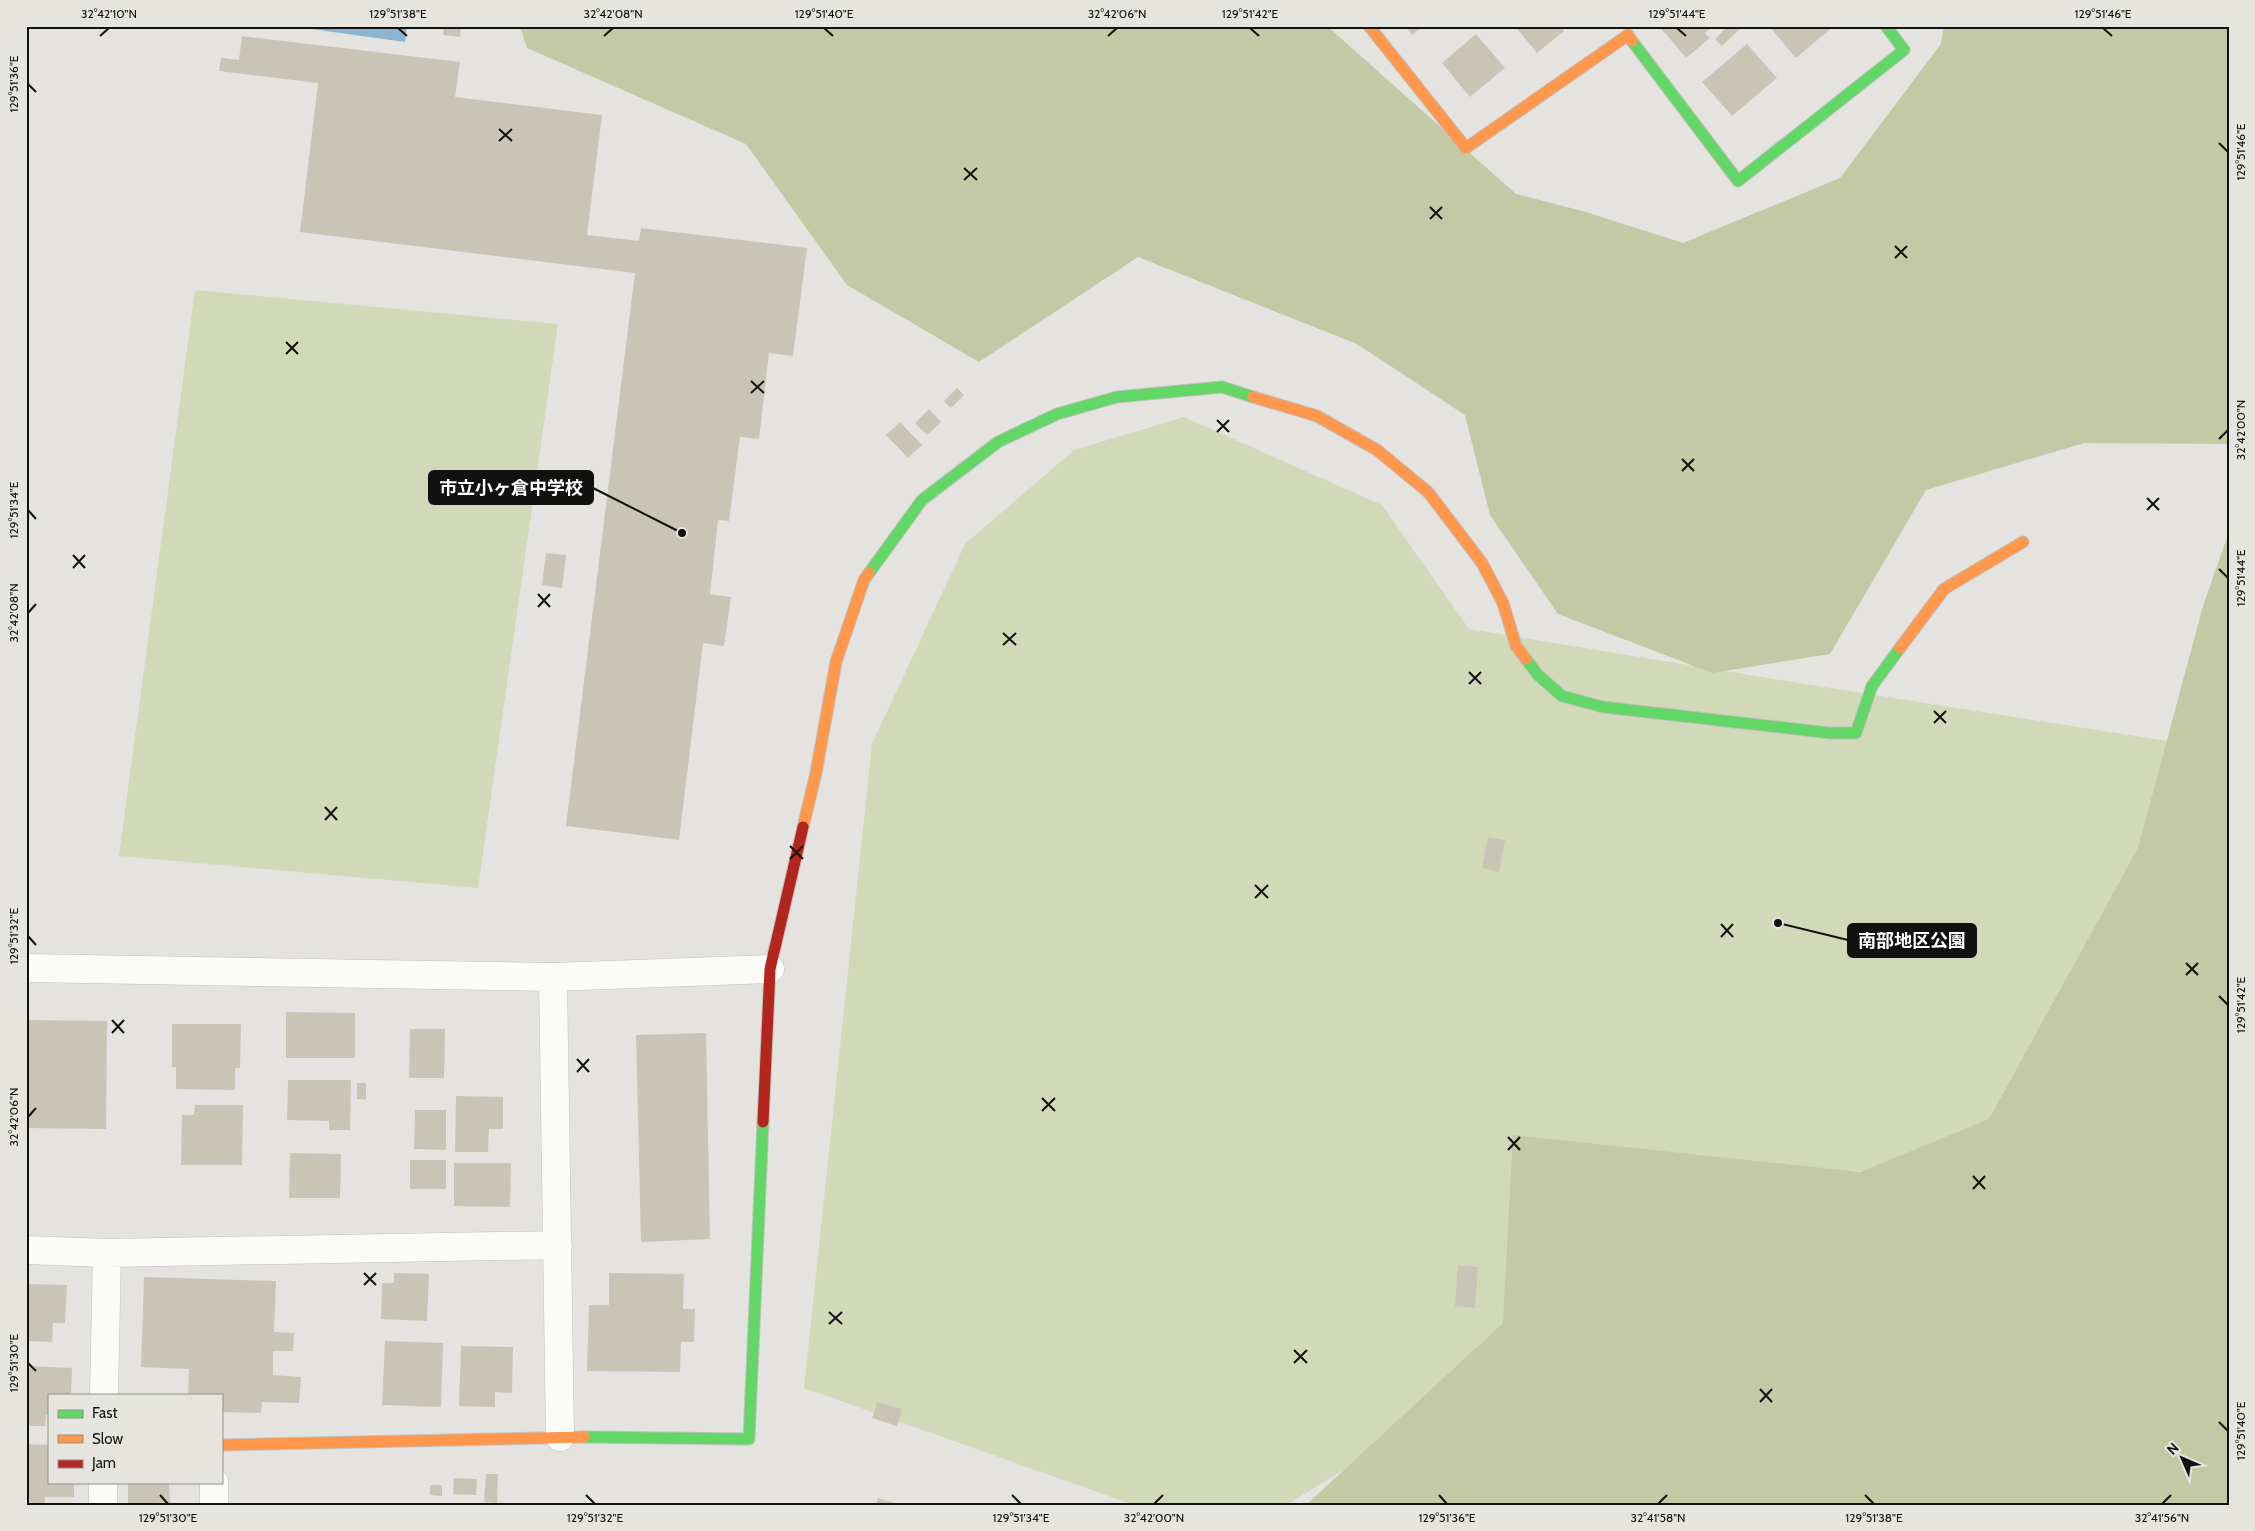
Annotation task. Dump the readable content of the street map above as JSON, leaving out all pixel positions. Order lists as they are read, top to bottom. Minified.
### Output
{"places":["市立小ヶ倉中学校","南部地区公園"],"legend":["Fast","Slow","Jam"],"north":"top left","coordinates":["32°42'10\"N","129°51'38\"E","32°42'08\"N","129°51'40\"E","32°42'06\"N","129°51'42\"E","129°51'44\"E","129°51'46\"E","129°51'36\"E","32°42'00\"N","129°51'34\"E","129°51'32\"E","129°51'30\"E","32°41'58\"N","32°41'56\"N"]}
